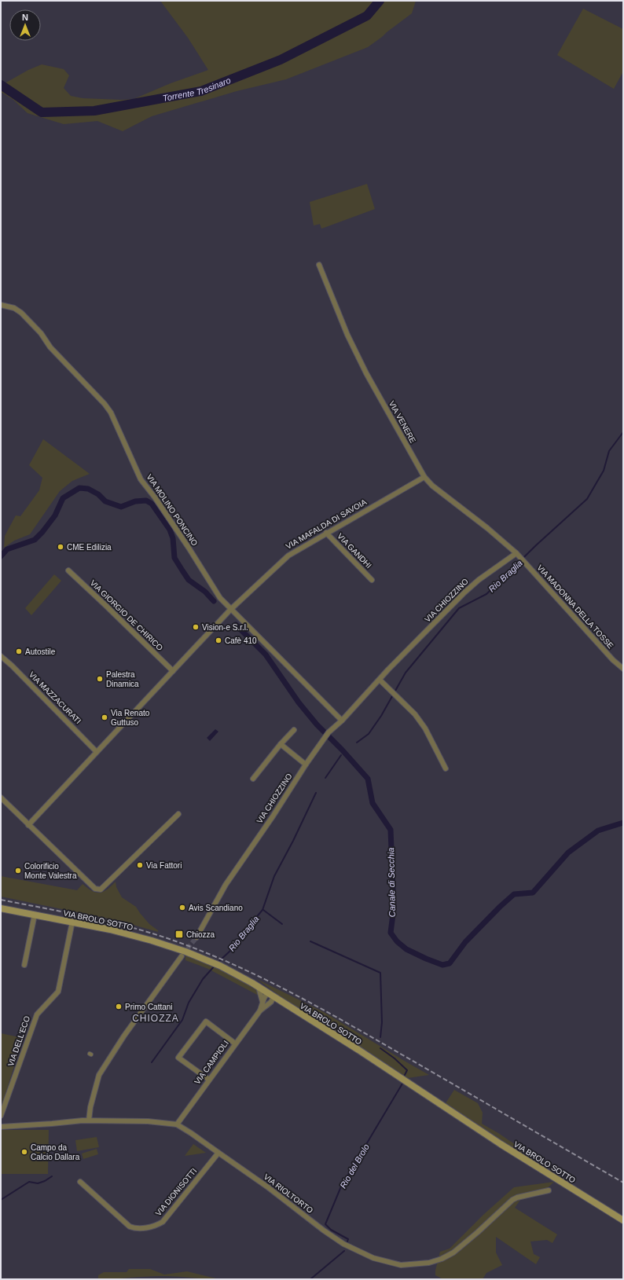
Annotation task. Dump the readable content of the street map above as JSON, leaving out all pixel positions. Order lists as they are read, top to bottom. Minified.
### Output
{"streets":{"main road":["VIA BROLO SOTTO"],"street":["VIA VENERE","VIA MOLINO PONCINO","VIA MAFALDA DI SAVOIA","VIA GANDHI","VIA CHIOZZINO","VIA MADONNA DELLA TOSSE","VIA GIORGIO DE CHIRICO","VIA MAZZACURATI","VIA DELL'ECO","VIA CAMPIOLI","VIA DIONISOTTI","VIA RIOLTORTO"]},"crossings":[["VIA VENERE","VIA MAFALDA DI SAVOIA"],["VIA VENERE","VIA CHIOZZINO"],["VIA VENERE","VIA MADONNA DELLA TOSSE"],["VIA MOLINO PONCINO","VIA MAFALDA DI SAVOIA"],["VIA MOLINO PONCINO","VIA CHIOZZINO"],["VIA MAFALDA DI SAVOIA","VIA GANDHI"],["VIA CHIOZZINO","VIA MADONNA DELLA TOSSE"],["VIA BROLO SOTTO","VIA DELL'ECO"],["VIA BROLO SOTTO","VIA CAMPIOLI"],["VIA CAMPIOLI","VIA RIOLTORTO"],["VIA DIONISOTTI","VIA RIOLTORTO"]],"districts":["CHIOZZA"],"water":["Torrente Tresinaro","Rio Braglia","Canale di Secchia","Rio del Brolo"],"places":{"other":["CME Edilizia","Vision-e S.r.l.","Cafè 410","Autostile","Palestra Dinamica","Via Renato Guttuso","Via Fattori","Colorificio Monte Valestra","Avis Scandiano","Primo Cattani","Campo da Calcio Dallara"],"transit":["Chiozza"]},"north":"top"}
